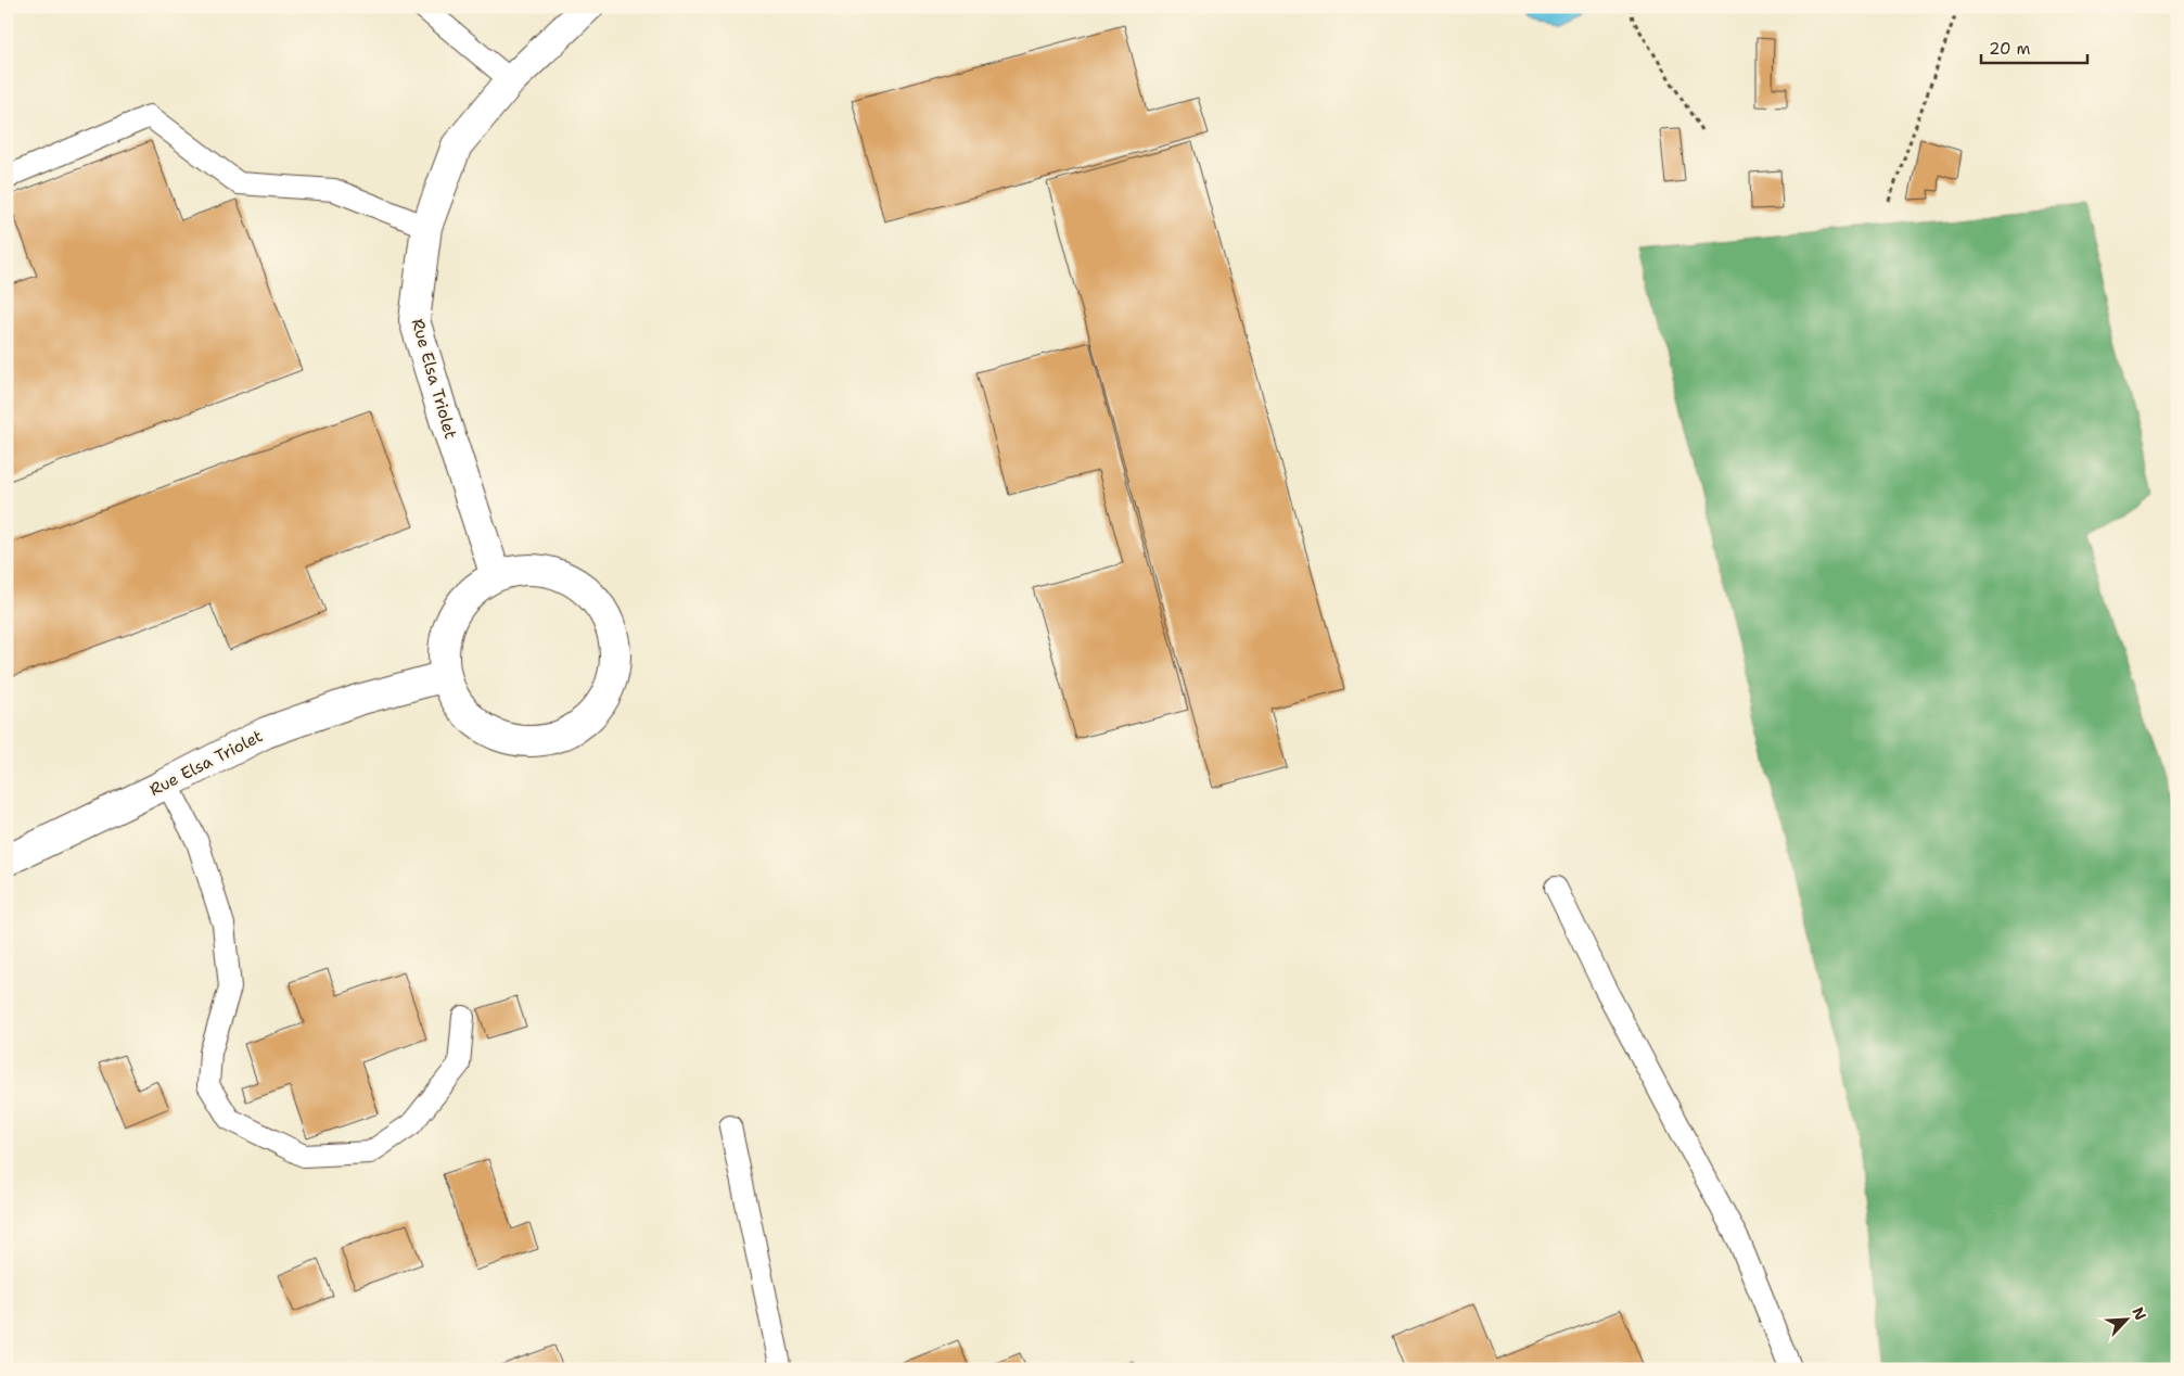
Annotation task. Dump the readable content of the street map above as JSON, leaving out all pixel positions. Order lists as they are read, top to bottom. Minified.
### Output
{"streets":{"street":["Rue Elsa Triolet"]},"scale_bar":"20 m","north":"top right"}
